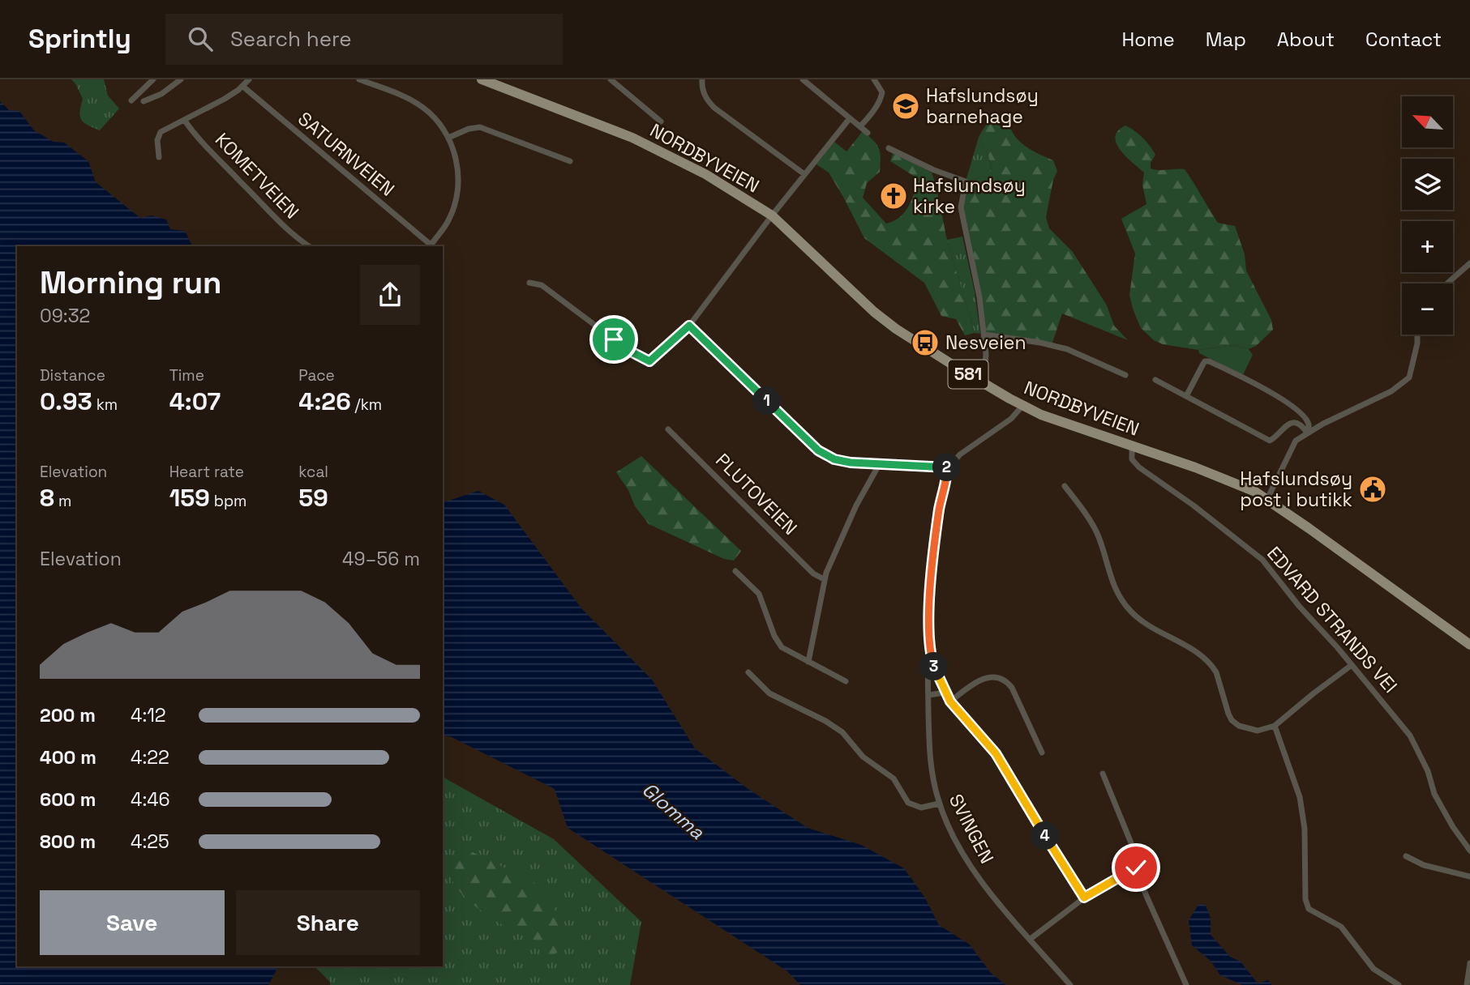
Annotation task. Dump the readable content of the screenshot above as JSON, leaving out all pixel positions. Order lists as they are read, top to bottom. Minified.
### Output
{"streets":{"main road":["NORDBYVEIEN","581"],"street":["SATURNVEIEN","KOMETVEIEN","PLUTOVEIEN","EDVARD STRANDS VEI","SVINGEN"]},"crossings":[["NORDBYVEIEN","EDVARD STRANDS VEI"]],"water":["Glomma"],"places":{"school or university":["Hafslundsøy barnehage"],"church":["Hafslundsøy kirke"],"bus stop":["Nesveien"],"public building":["Hafslundsøy post i butikk"]},"north":"top left","page":{"header":"Sprintly","search":"Search here","nav":["Home","Map","About","Contact"],"map_buttons":["+","−"],"heading":["Morning run","09:32"],"stats":[["Distance","0.93 km"],["Time","4:07"],["Pace","4:26 /km"],["Elevation","8 m"],["Heart rate","159 bpm"],["kcal","59"]],"pins":["1","2","3","4"],"chart":["Elevation","49–56 m"],"list":[{"name":"200 m","note":"4:12"},{"name":"400 m","note":"4:22"},{"name":"600 m","note":"4:46"},{"name":"800 m","note":"4:25"}],"buttons":["Save","Share"]}}
